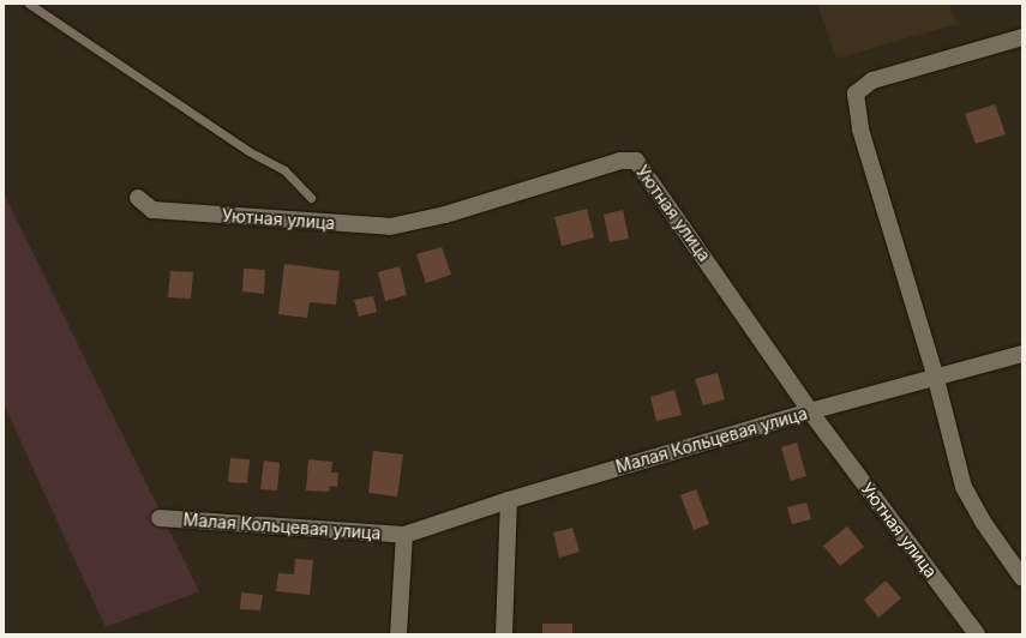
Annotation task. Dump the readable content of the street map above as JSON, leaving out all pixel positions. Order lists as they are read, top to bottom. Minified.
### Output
{"streets":{"street":["Уютная улица","Малая Кольцевая улица"]},"crossings":[["Уютная улица","Малая Кольцевая улица"]]}
